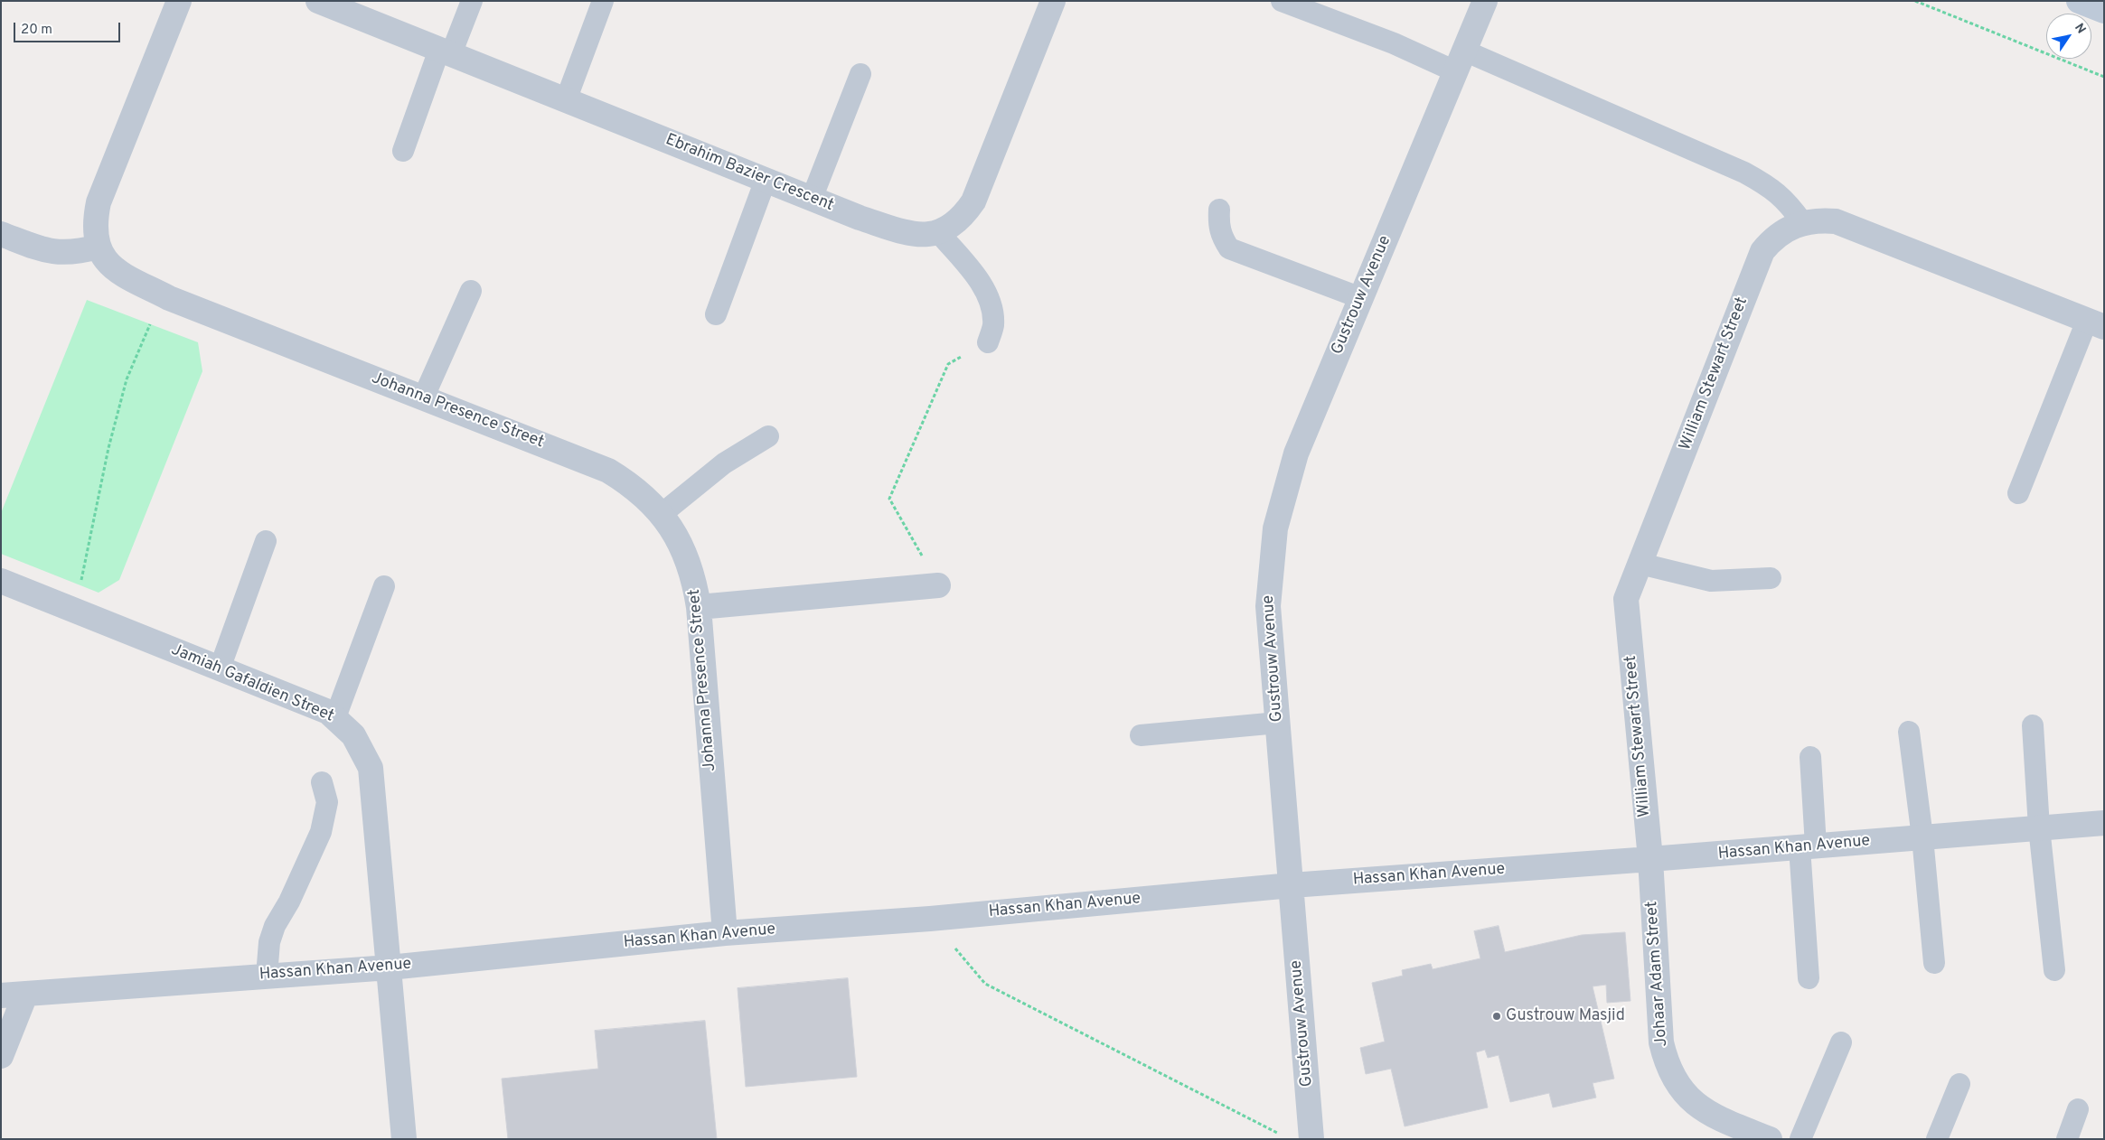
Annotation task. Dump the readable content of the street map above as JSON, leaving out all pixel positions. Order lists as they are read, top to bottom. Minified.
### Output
{"streets":{"street":["Ebrahim Bazier Crescent","Gustrouw Avenue","William Stewart Street","Johanna Presence Street","Jamiah Gafaldien Street","Hassan Khan Avenue","Johaar Adam Street"]},"crossings":[["Gustrouw Avenue","Hassan Khan Avenue"],["William Stewart Street","Hassan Khan Avenue"],["William Stewart Street","Johaar Adam Street"],["Johanna Presence Street","Hassan Khan Avenue"],["Jamiah Gafaldien Street","Hassan Khan Avenue"],["Hassan Khan Avenue","Johaar Adam Street"]],"places":["Gustrouw Masjid"],"scale_bar":"20 m","north":"top right"}
